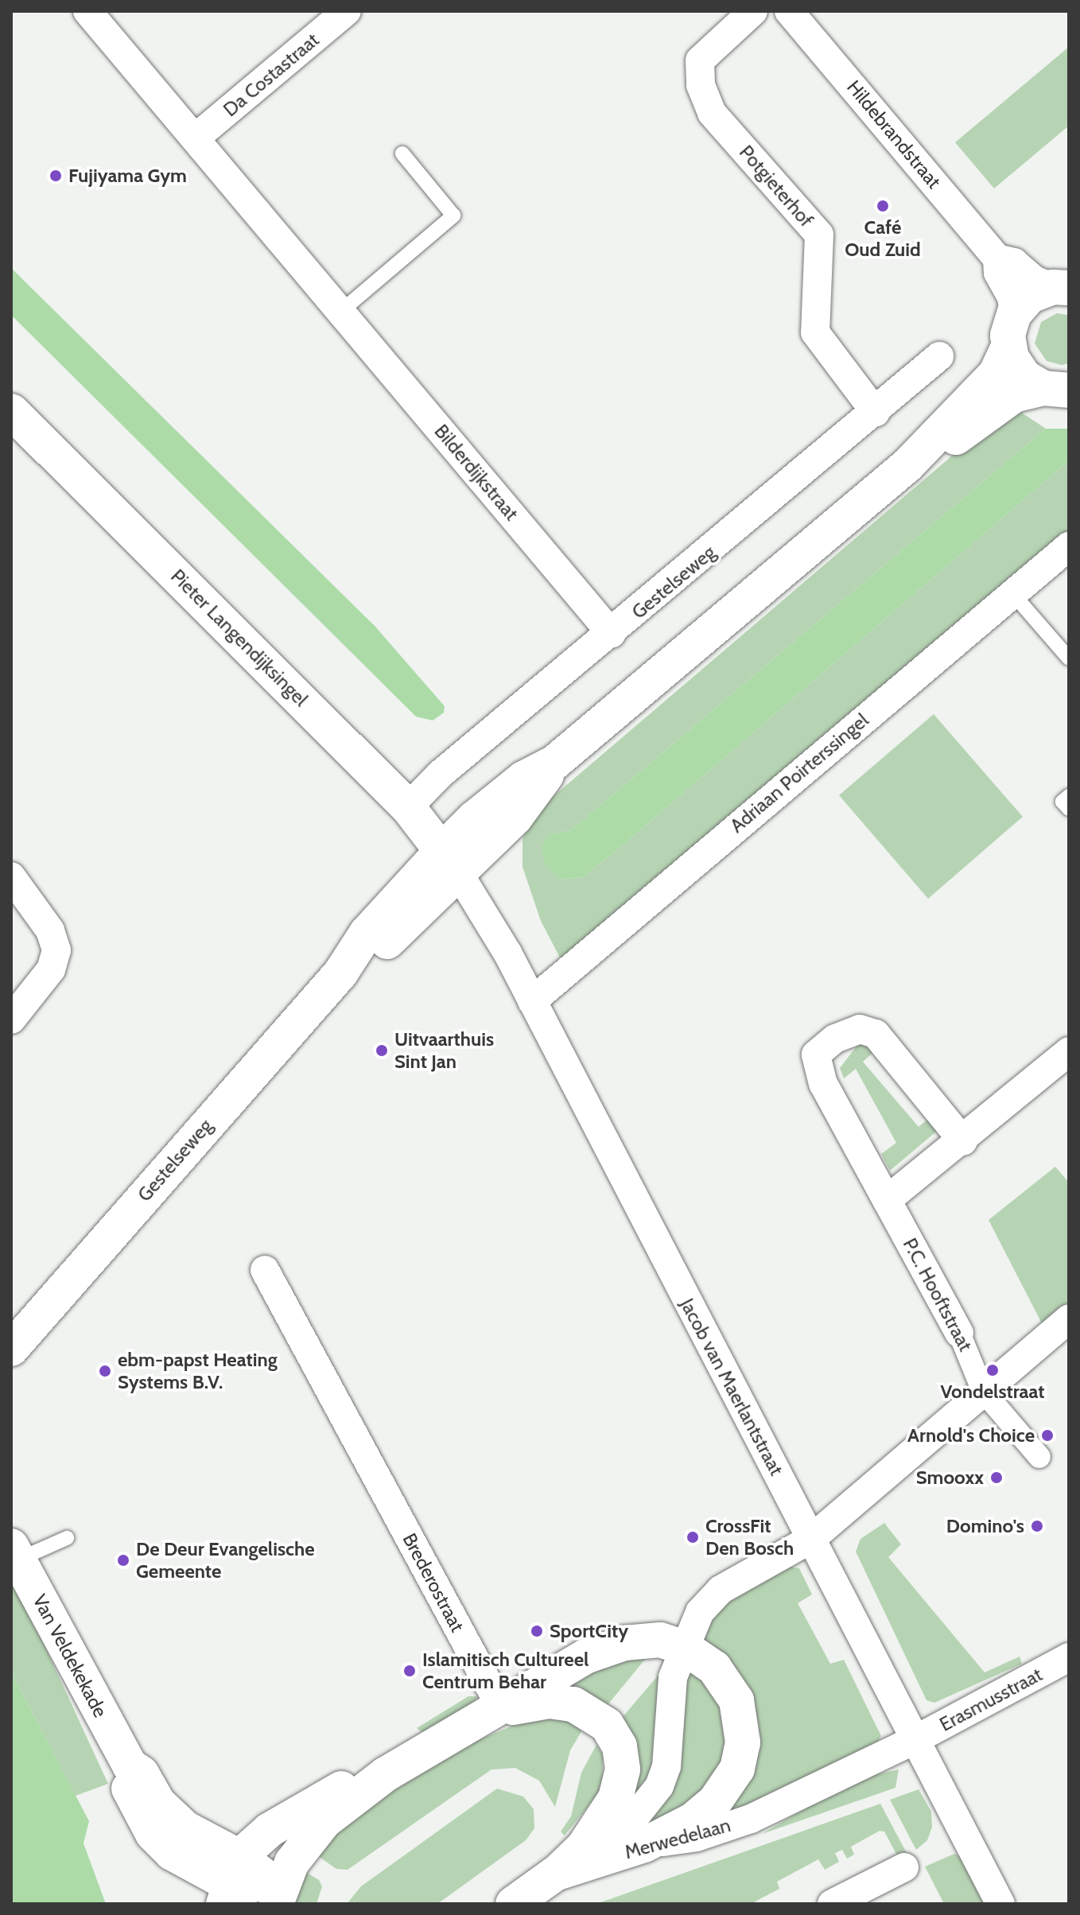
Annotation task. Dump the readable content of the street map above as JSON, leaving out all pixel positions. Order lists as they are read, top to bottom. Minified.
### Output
{"streets":{"main road":["Gestelseweg","Pieter Langendijksingel","Van Veldekekade","Merwedelaan"],"street":["Da Costastraat","Hildebrandstraat","Potgieterhof","Bilderdijkstraat","Adriaan Poirterssingel","P.C. Hooftstraat","Jacob van Maerlantstraat","Brederostraat","Erasmusstraat"]},"crossings":[["Da Costastraat","Bilderdijkstraat"],["Hildebrandstraat","Gestelseweg"],["Potgieterhof","Gestelseweg"],["Bilderdijkstraat","Gestelseweg"],["Gestelseweg","Pieter Langendijksingel"],["Gestelseweg","Jacob van Maerlantstraat"],["Pieter Langendijksingel","Jacob van Maerlantstraat"],["Adriaan Poirterssingel","Jacob van Maerlantstraat"],["Jacob van Maerlantstraat","Erasmusstraat"],["Jacob van Maerlantstraat","Merwedelaan"],["Erasmusstraat","Merwedelaan"]],"places":["Fujiyama Gym","Café Oud Zuid","Uitvaarthuis Sint Jan","Vondelstraat","ebm-papst Heating Systems B.V.","Arnold's Choice","Smooxx","Domino's","CrossFit Den Bosch","De Deur Evangelische Gemeente","SportCity","Islamitisch Cultureel Centrum Behar"]}
